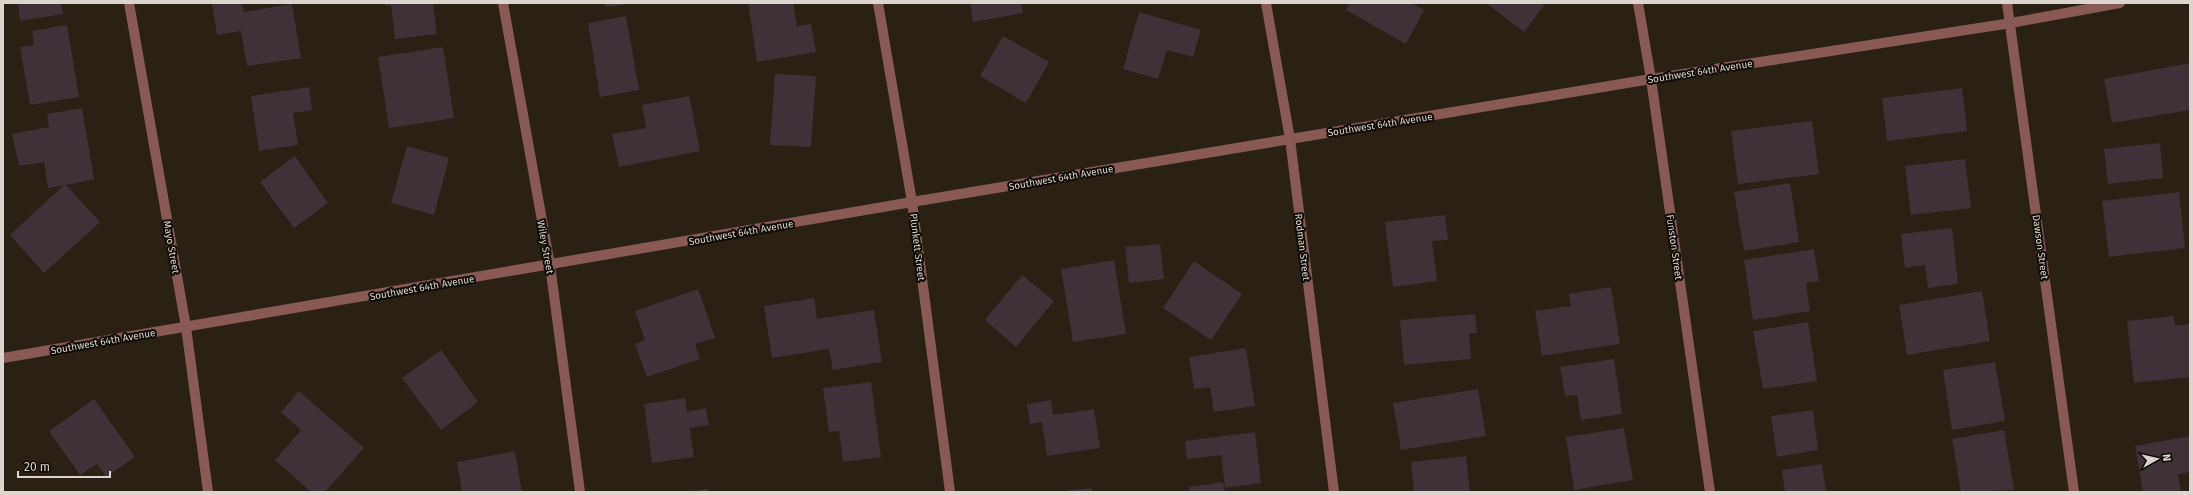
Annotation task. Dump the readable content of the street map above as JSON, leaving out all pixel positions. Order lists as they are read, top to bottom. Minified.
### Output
{"streets":{"street":["Southwest 64th Avenue","Mayo Street","Wiley Street","Plunkett Street","Rodman Street","Funston Street","Dawson Street"]},"crossings":[["Southwest 64th Avenue","Mayo Street"],["Southwest 64th Avenue","Wiley Street"],["Southwest 64th Avenue","Plunkett Street"],["Southwest 64th Avenue","Rodman Street"],["Southwest 64th Avenue","Funston Street"],["Southwest 64th Avenue","Dawson Street"]],"scale_bar":"20 m","north":"right"}
